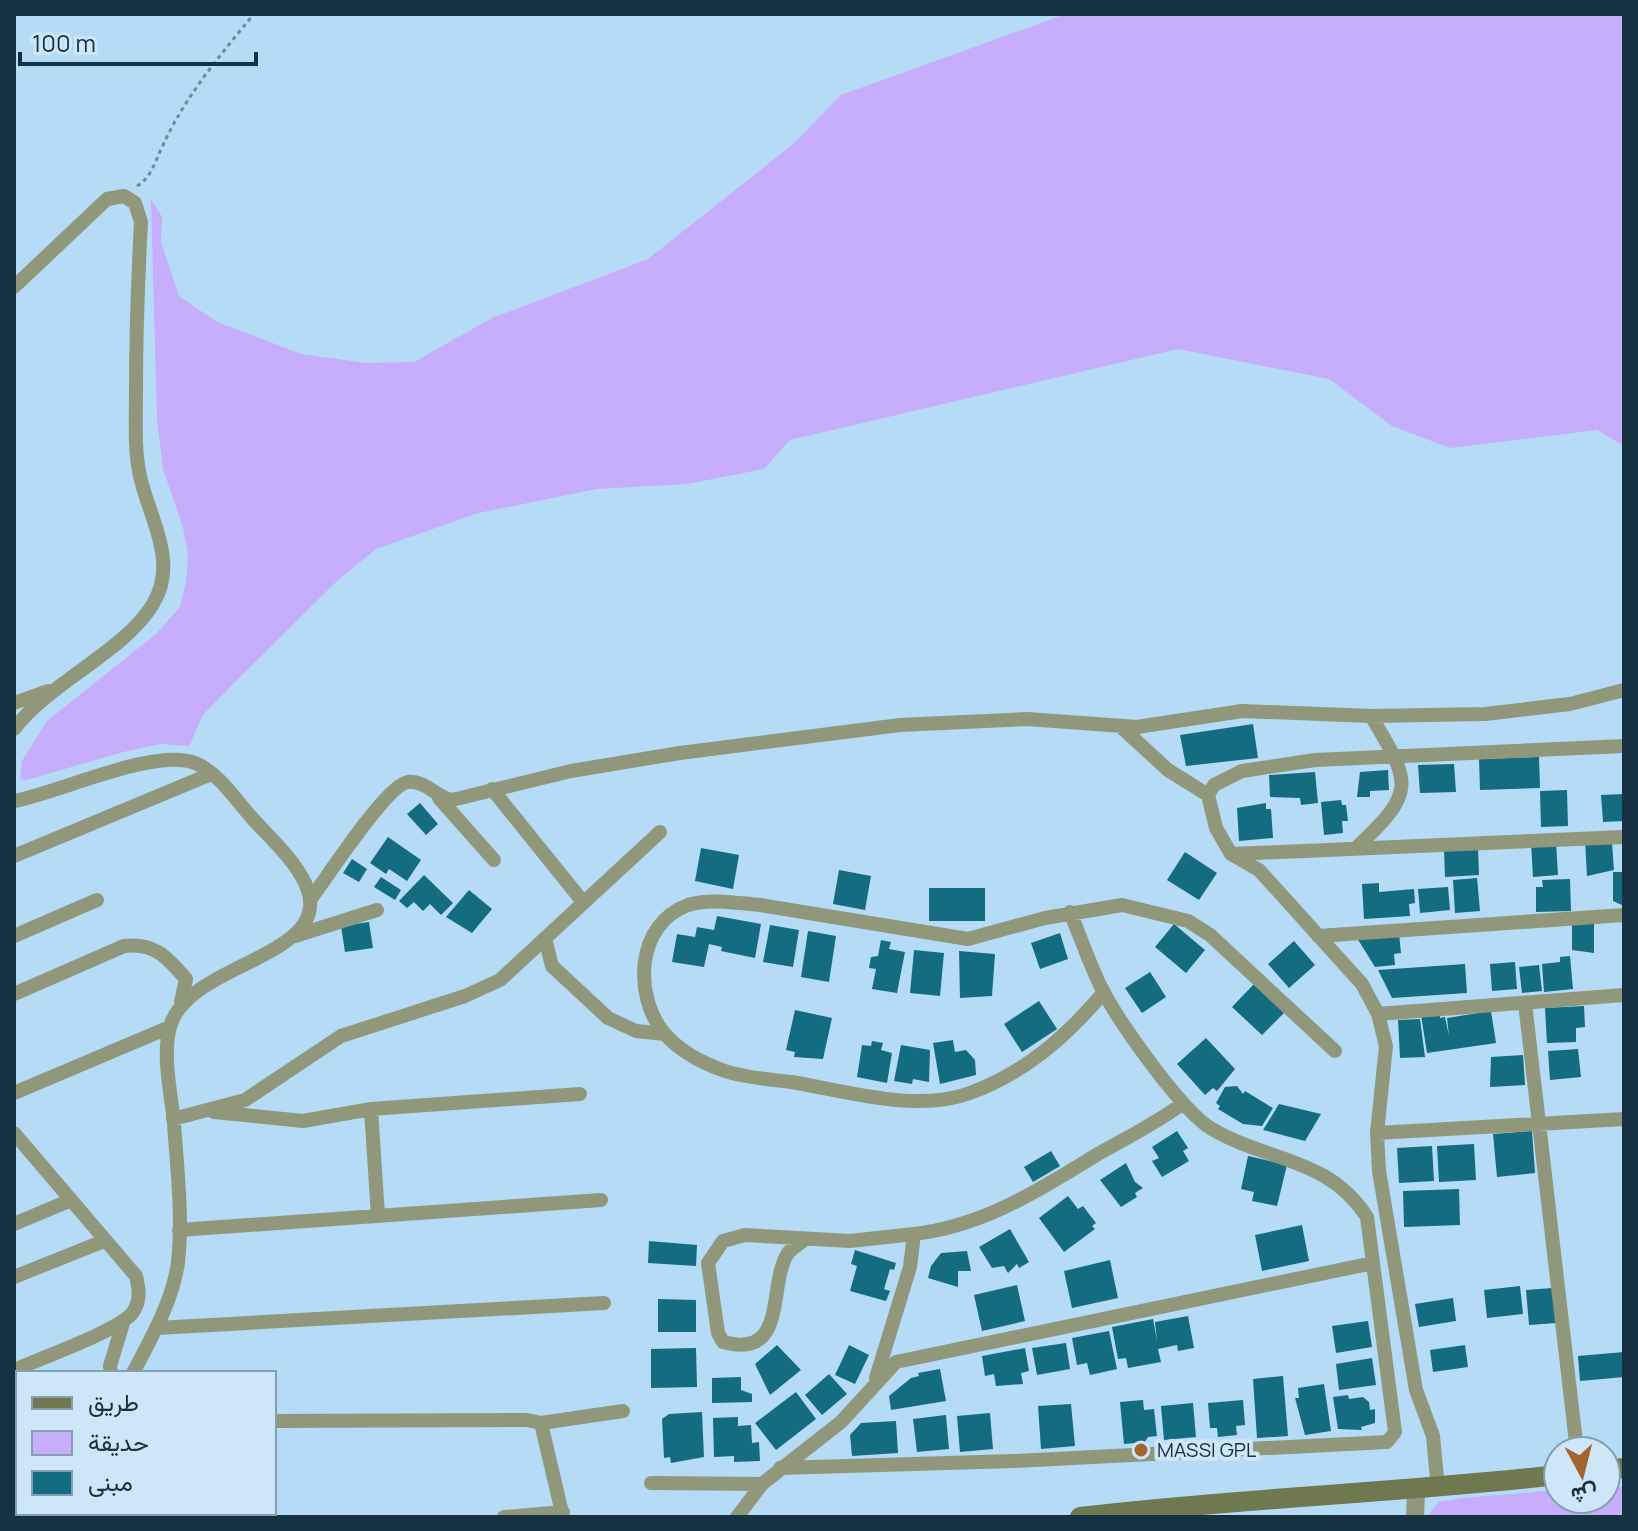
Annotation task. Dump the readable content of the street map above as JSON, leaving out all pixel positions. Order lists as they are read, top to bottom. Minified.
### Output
{"places":["MASSI GPL"],"legend":["طريق","حديقة","مبنى"],"scale_bar":"100 m","north":"bottom"}
